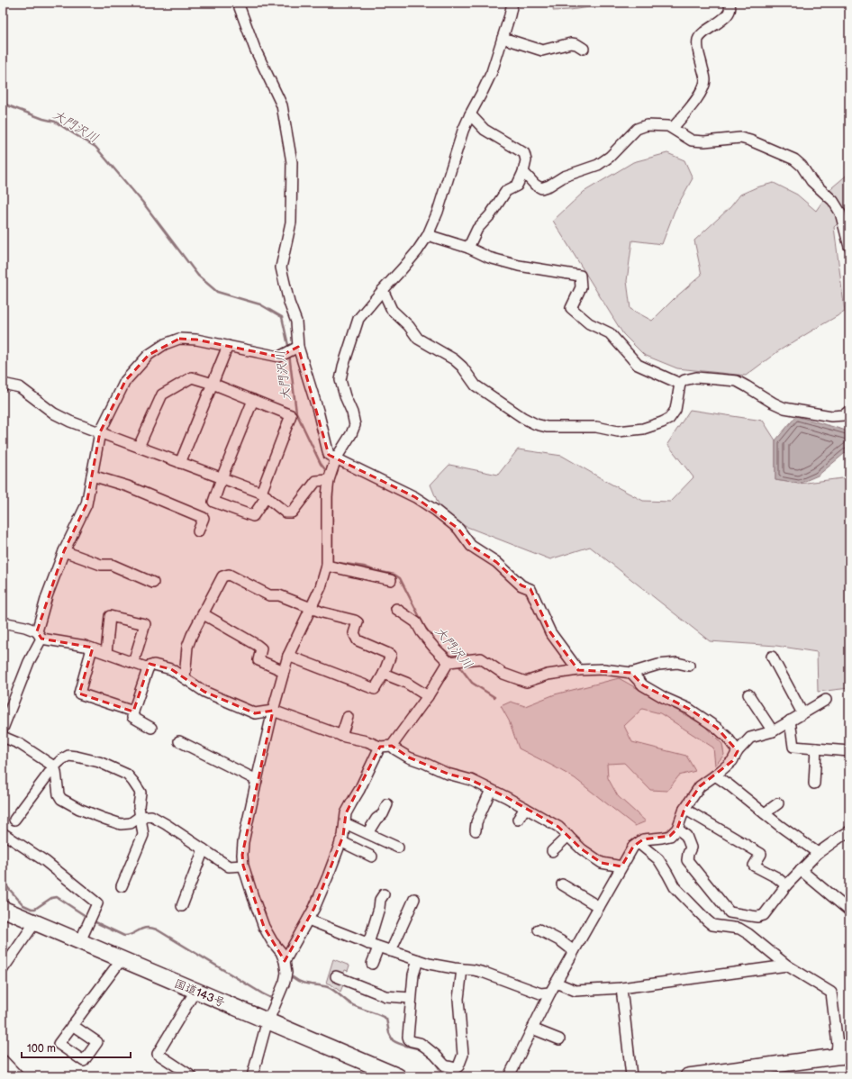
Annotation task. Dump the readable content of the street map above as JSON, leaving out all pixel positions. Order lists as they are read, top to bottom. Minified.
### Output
{"streets":{"highway":["国道143号"]},"water":["大門沢川"],"scale_bar":"100 m"}
